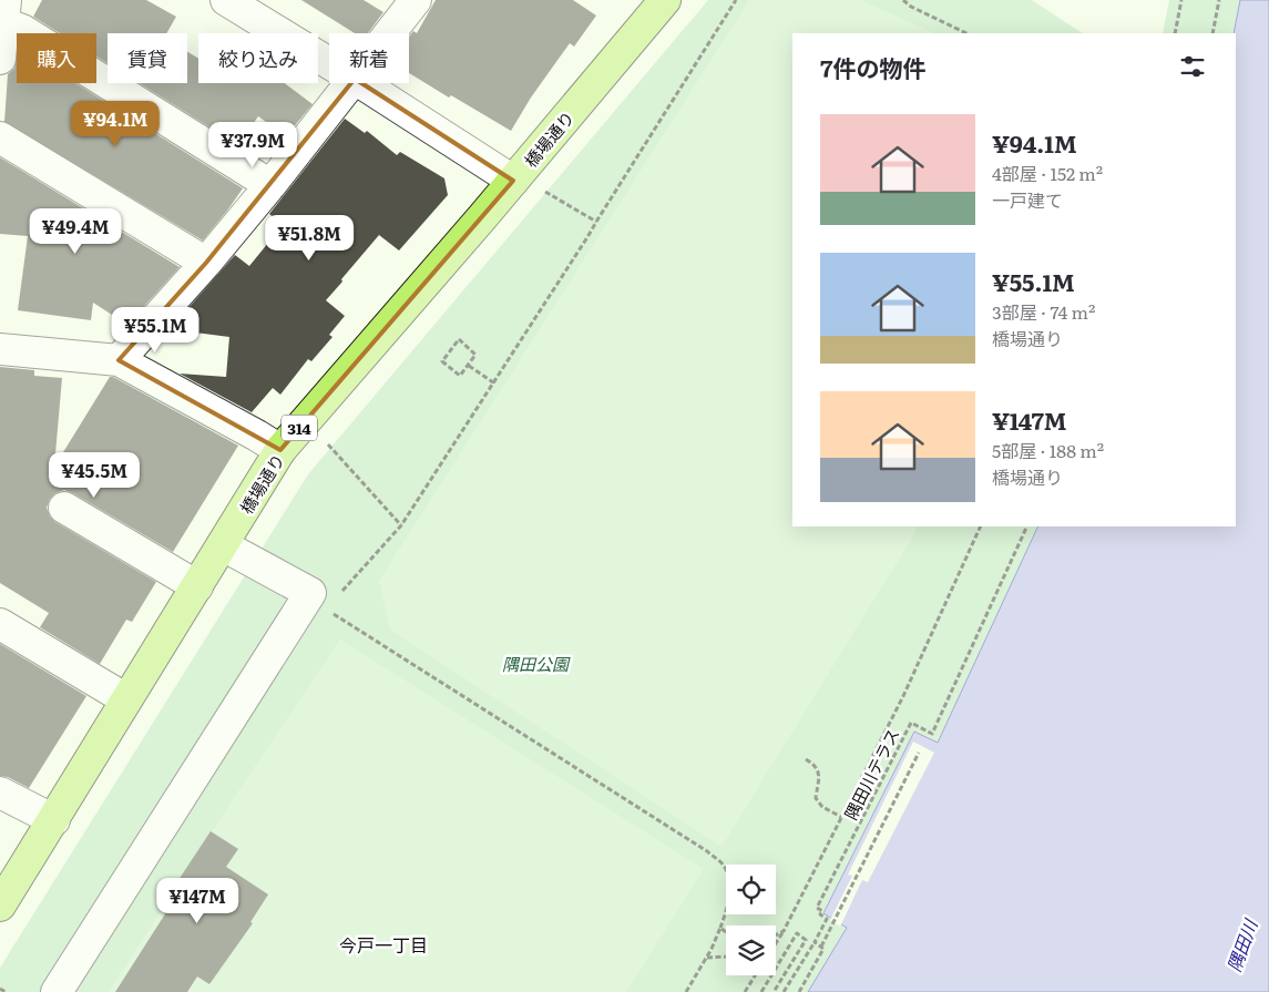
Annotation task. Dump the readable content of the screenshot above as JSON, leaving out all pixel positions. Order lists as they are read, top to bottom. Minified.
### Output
{"streets":{"main road":["橋場通り","314"],"path":["隅田川テラス"]},"districts":["今戸一丁目"],"water":["隅田川"],"parks":["隅田公園"],"page":{"chip":["購入","賃貸","絞り込み","新着"],"heading":"7件の物件","list":[{"name":"¥94.1M","note":"4部屋 · 152 m² · 一戸建て"},{"name":"¥55.1M","note":"3部屋 · 74 m² · 橋場通り"},{"name":"¥147M","note":"5部屋 · 188 m² · 橋場通り"}],"price":["¥94.1M","¥37.9M","¥49.4M","¥51.8M","¥55.1M","¥45.5M","¥147M"]}}
